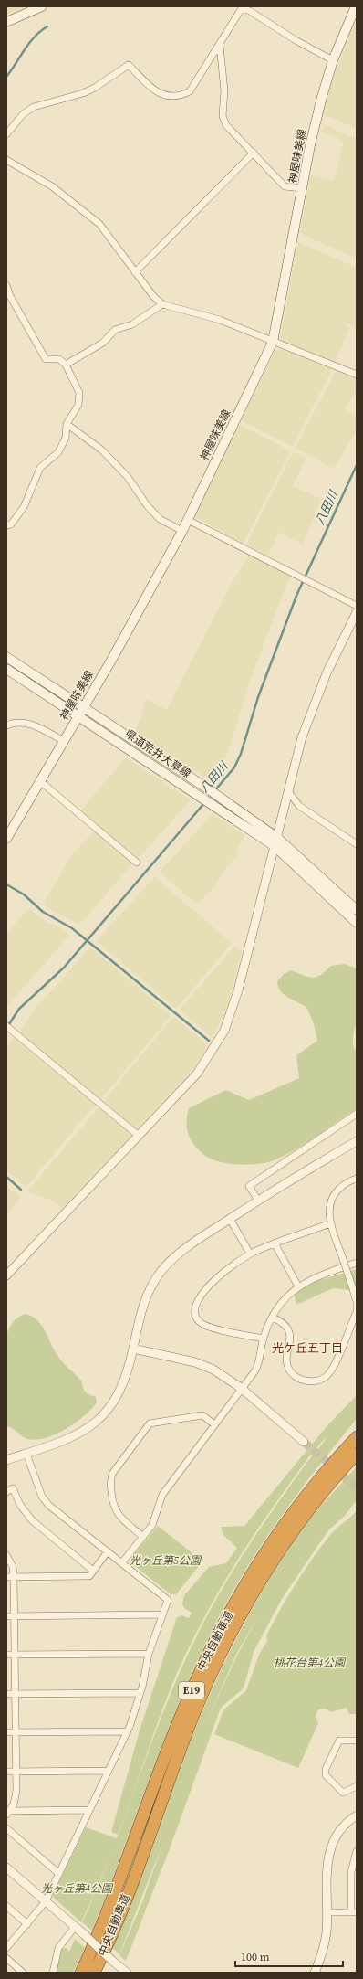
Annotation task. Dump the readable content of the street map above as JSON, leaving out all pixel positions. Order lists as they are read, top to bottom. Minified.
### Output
{"streets":{"highway":["中央自動車道","E19"],"main road":["神屋味美線","県道荒井大草線"]},"crossings":[["神屋味美線","県道荒井大草線"]],"districts":["光ケ丘五丁目"],"water":["八田川"],"parks":["光ヶ丘第5公園","桃花台第4公園","光ヶ丘第4公園"],"scale_bar":"100 m"}
